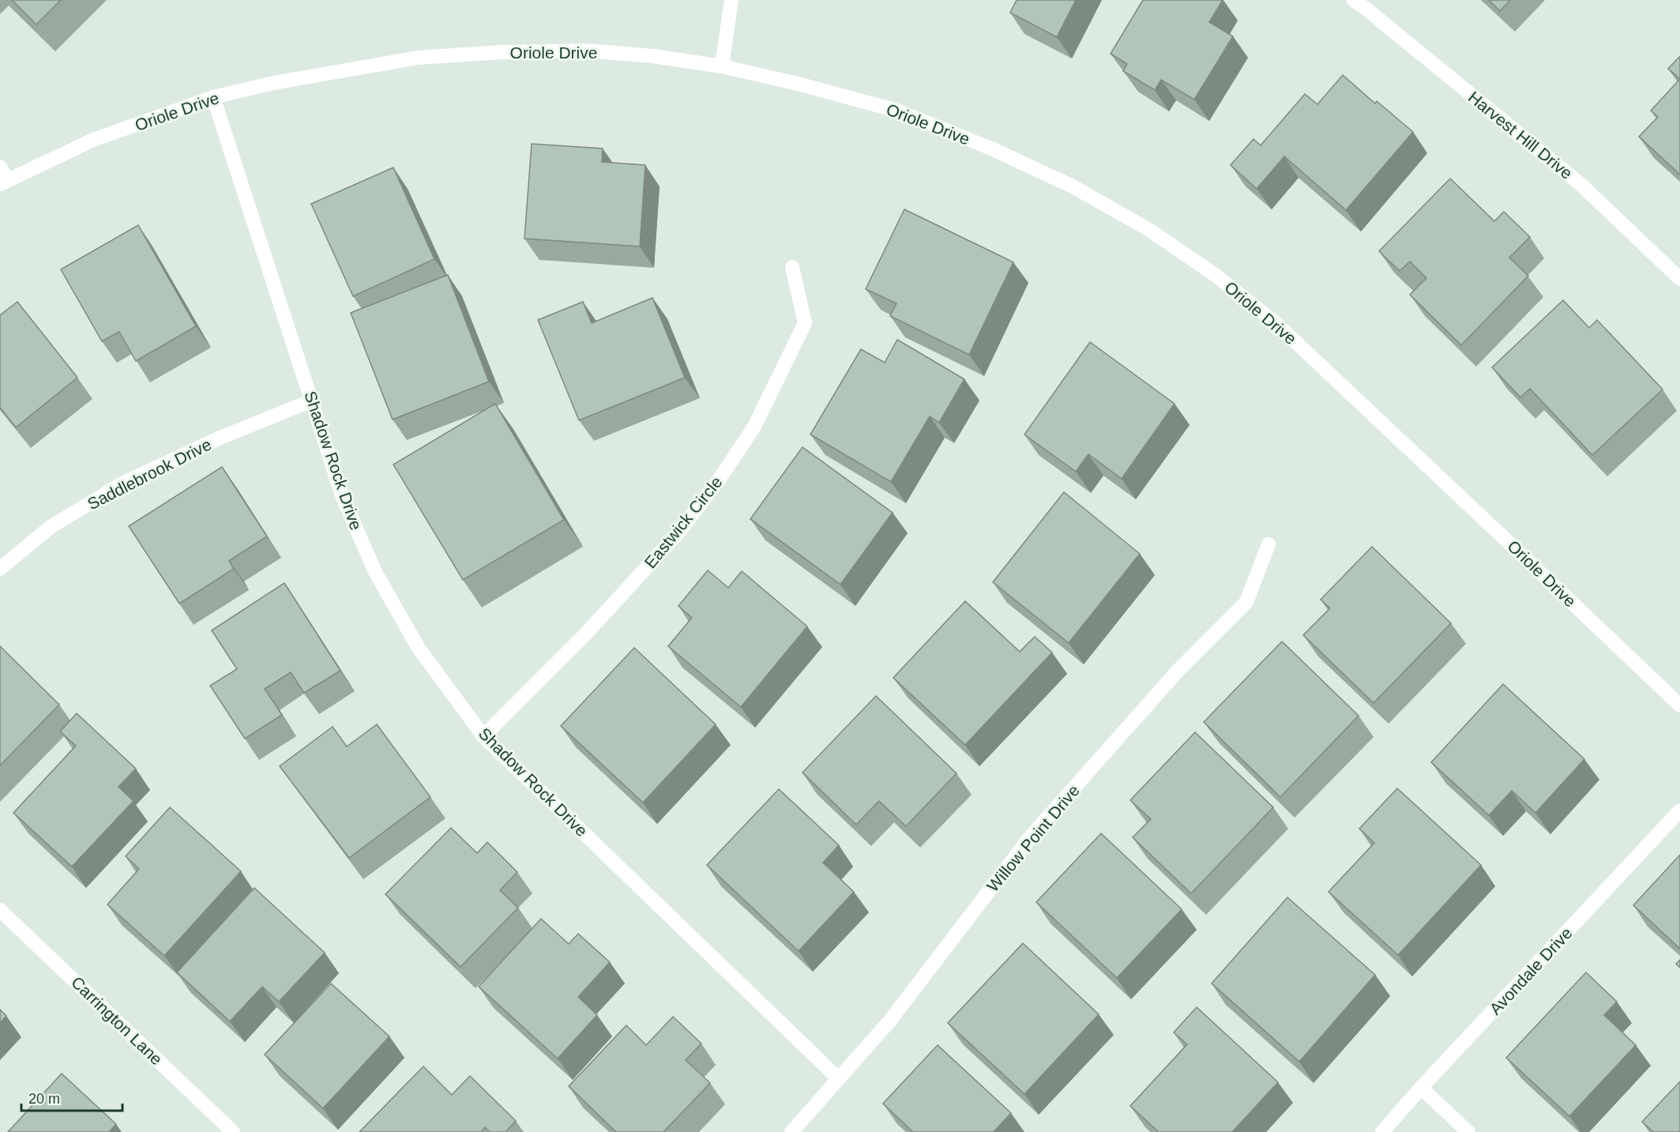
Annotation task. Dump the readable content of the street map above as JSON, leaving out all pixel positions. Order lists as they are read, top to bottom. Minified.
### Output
{"streets":{"street":["Oriole Drive","Harvest Hill Drive","Shadow Rock Drive","Saddlebrook Drive","Eastwick Circle","Willow Point Drive","Avondale Drive","Carrington Lane"]},"crossings":[["Oriole Drive","Shadow Rock Drive"],["Shadow Rock Drive","Saddlebrook Drive"],["Shadow Rock Drive","Eastwick Circle"],["Shadow Rock Drive","Willow Point Drive"]],"scale_bar":"20 m"}
